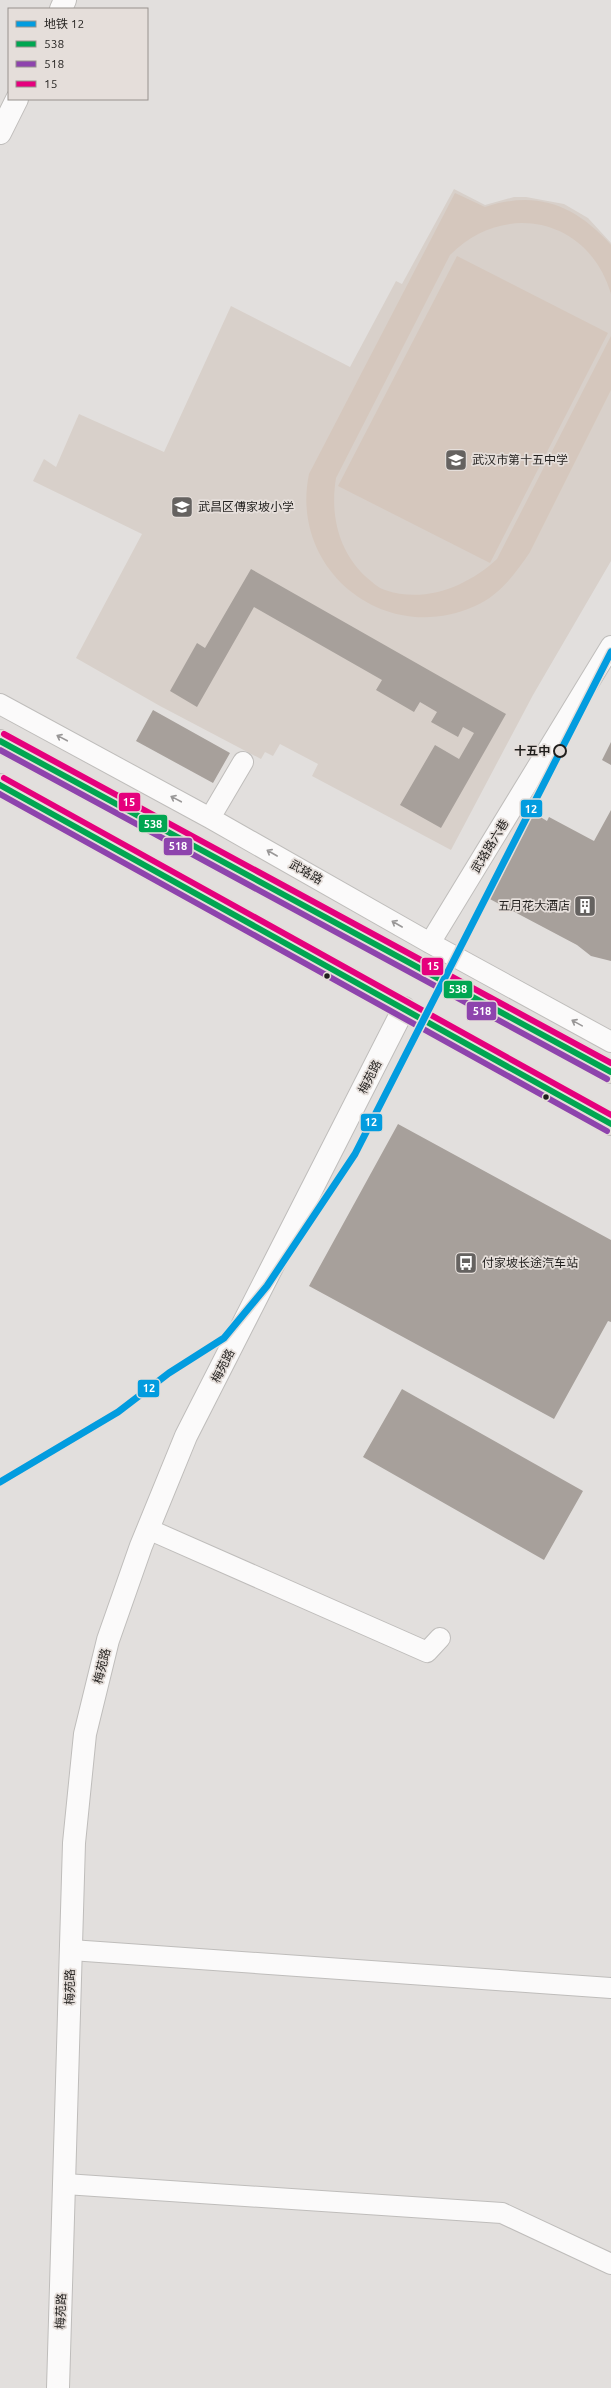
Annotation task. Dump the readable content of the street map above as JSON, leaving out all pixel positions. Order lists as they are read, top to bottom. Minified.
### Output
{"streets":{"street":["武珞路六巷","武珞路","梅苑路"]},"crossings":[["武珞路六巷","武珞路"]],"one_way":["武珞路"],"places":{"school or university":["武汉市第十五中学","武昌区傅家坡小学"],"other":["十五中"],"building":["五月花大酒店"],"bus stop":["付家坡长途汽车站"]},"lines":["metro line 12","transit line 15","transit line 538","transit line 518"],"legend":["地铁 12","538","518","15"]}
